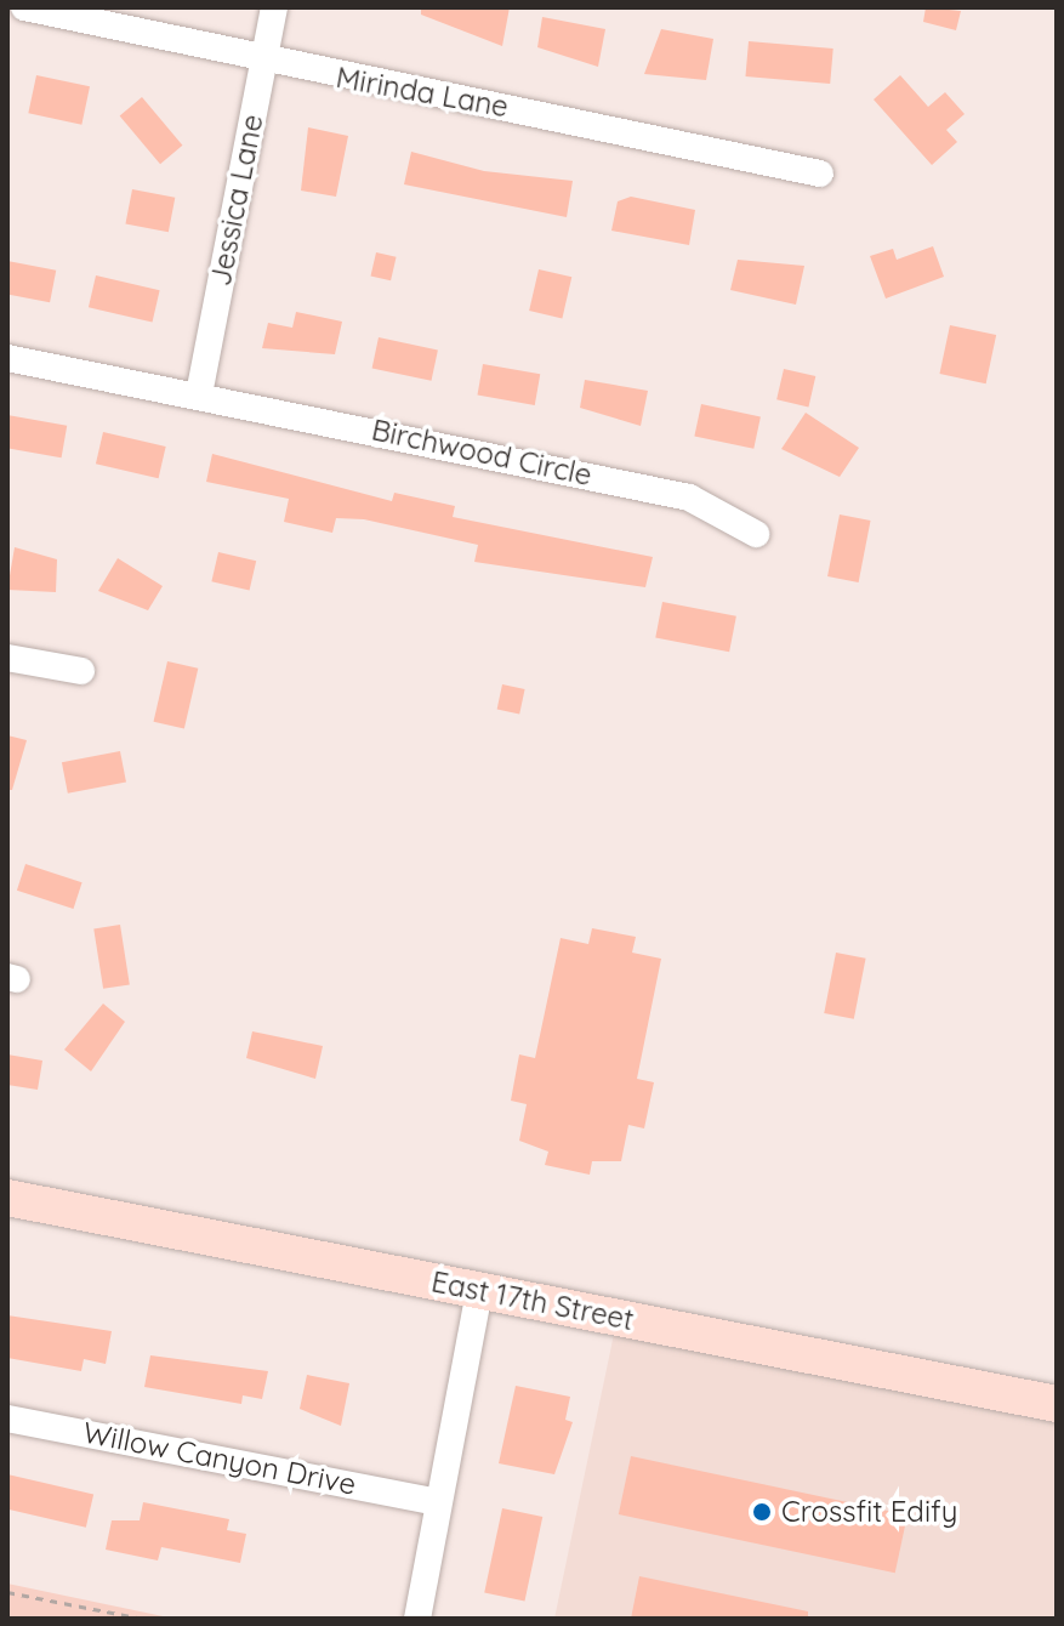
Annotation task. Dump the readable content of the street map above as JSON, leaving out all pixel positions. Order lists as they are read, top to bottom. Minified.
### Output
{"streets":{"main road":["East 17th Street"],"street":["Mirinda Lane","Jessica Lane","Birchwood Circle","Willow Canyon Drive"]},"crossings":[["Mirinda Lane","Jessica Lane"],["Jessica Lane","Birchwood Circle"]],"places":["Crossfit Edify"]}
